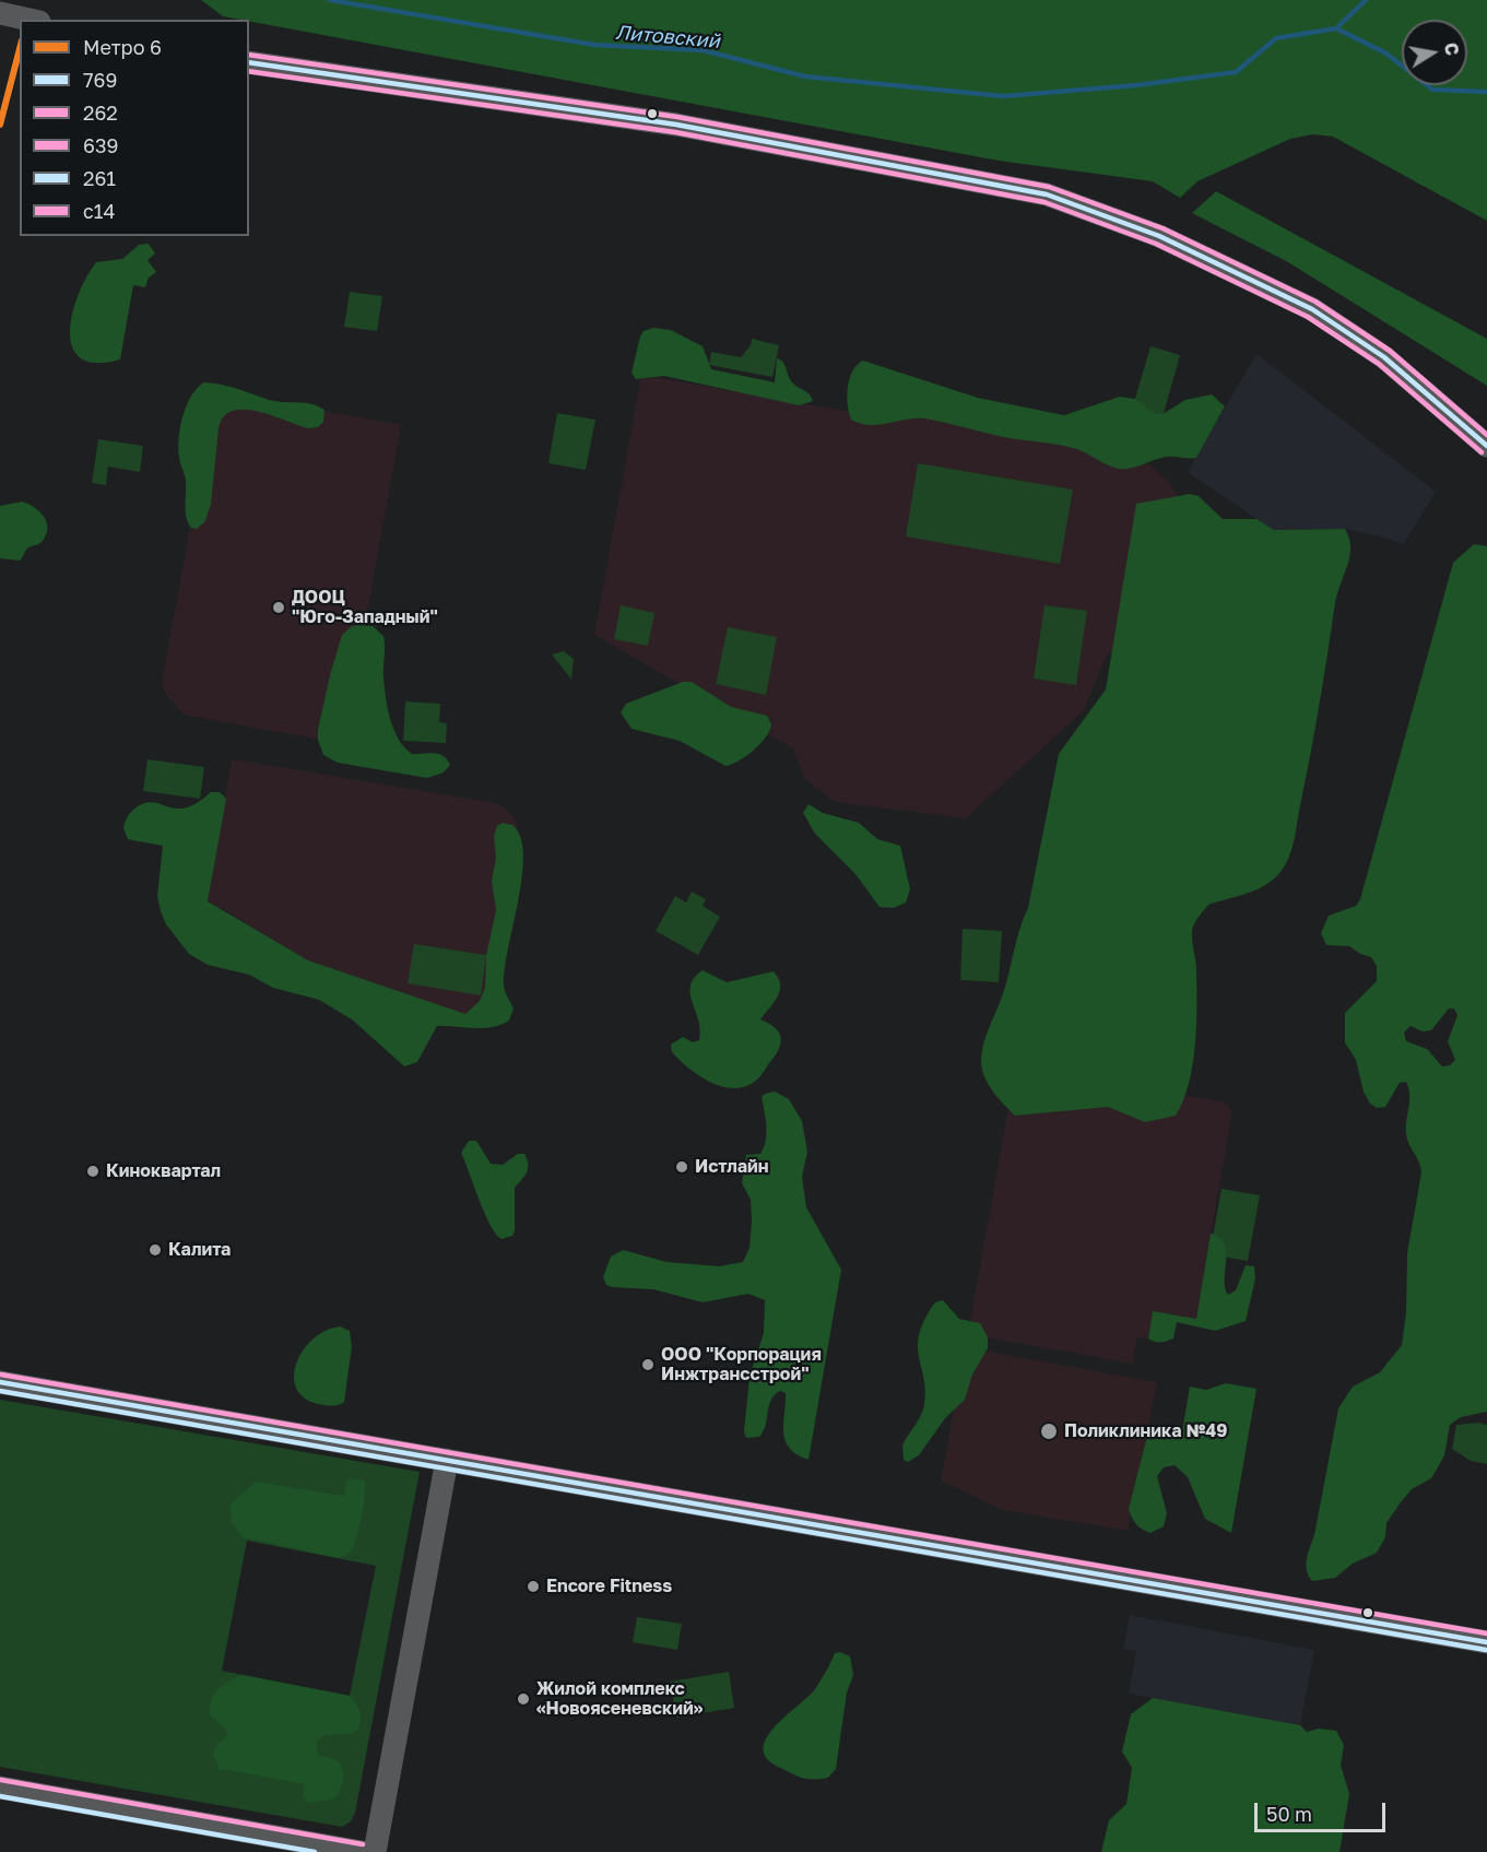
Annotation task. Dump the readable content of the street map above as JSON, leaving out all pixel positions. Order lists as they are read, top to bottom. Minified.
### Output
{"water":["Литовский"],"places":["ДООЦ \"Юго-Западный\"","Истлайн","Киноквартал","Калита","ООО \"Корпорация Инжтрансстрой\"","Поликлиника №49","Encore Fitness","Жилой комплекс «Новоясеневский»"],"lines":["metro line 6","transit line 639","transit line 769","transit line 262","transit line с14","transit line 261"],"legend":["Метро 6","769","262","639","261","с14"],"scale_bar":"50 m","north":"right"}
